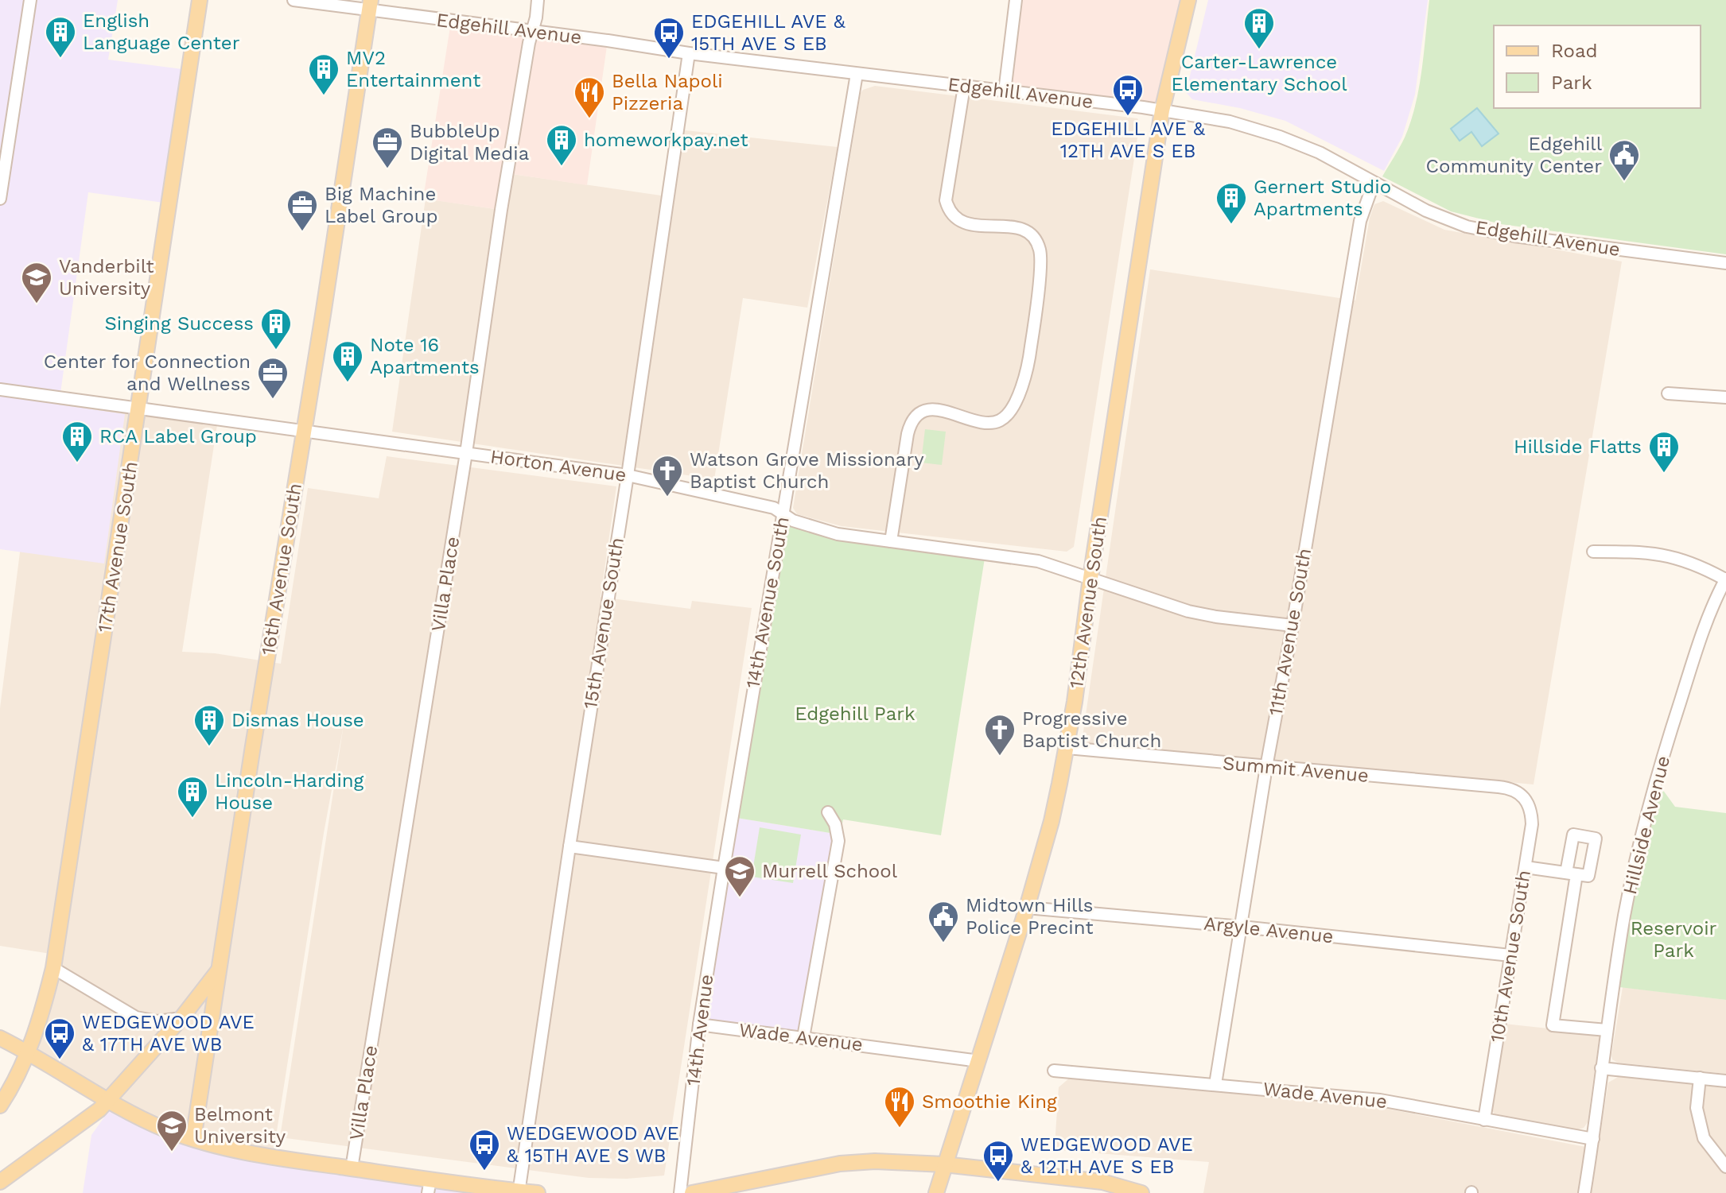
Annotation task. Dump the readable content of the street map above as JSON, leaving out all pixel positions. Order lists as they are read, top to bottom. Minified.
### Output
{"streets":{"main road":["17th Avenue South","16th Avenue South","12th Avenue South"],"street":["Edgehill Avenue","Horton Avenue","Villa Place","14th Avenue South","15th Avenue South","11th Avenue South","Summit Avenue","Hillside Avenue","Argyle Avenue","10th Avenue South","14th Avenue","Wade Avenue"]},"crossings":[["Edgehill Avenue","16th Avenue South"],["Edgehill Avenue","Villa Place"],["Edgehill Avenue","14th Avenue South"],["Edgehill Avenue","12th Avenue South"],["Edgehill Avenue","15th Avenue South"],["Edgehill Avenue","11th Avenue South"],["Horton Avenue","17th Avenue South"],["Horton Avenue","16th Avenue South"],["Horton Avenue","Villa Place"],["Horton Avenue","14th Avenue South"],["Horton Avenue","12th Avenue South"],["Horton Avenue","15th Avenue South"],["Horton Avenue","11th Avenue South"],["14th Avenue South","14th Avenue"],["12th Avenue South","Summit Avenue"],["12th Avenue South","Argyle Avenue"],["12th Avenue South","Wade Avenue"],["11th Avenue South","Summit Avenue"],["11th Avenue South","Argyle Avenue"],["11th Avenue South","Wade Avenue"],["Summit Avenue","10th Avenue South"],["Hillside Avenue","Wade Avenue"],["Argyle Avenue","10th Avenue South"],["10th Avenue South","Wade Avenue"],["14th Avenue","Wade Avenue"]],"parks":["Edgehill Park","Reservoir Park"],"places":{"building":["Carter-Lawrence Elementary School","English Language Center","MV2 Entertainment","homeworkpay.net","Gernert Studio Apartments","Singing Success","Note 16 Apartments","RCA Label Group","Hillside Flatts","Dismas House","Lincoln-Harding House"],"bus stop":["EDGEHILL AVE & 15TH AVE S EB","EDGEHILL AVE & 12TH AVE S EB","WEDGEWOOD AVE & 17TH AVE WB","WEDGEWOOD AVE & 15TH AVE S WB","WEDGEWOOD AVE & 12TH AVE S EB"],"restaurant":["Bella Napoli Pizzeria","Smoothie King"],"office":["BubbleUp Digital Media","Big Machine Label Group","Center for Connection and Wellness"],"public building":["Edgehill Community Center","Midtown Hills Police Precint"],"school or university":["Vanderbilt University","Murrell School","Belmont University"],"church":["Watson Grove Missionary Baptist Church","Progressive Baptist Church"]},"legend":["Road","Park"]}
